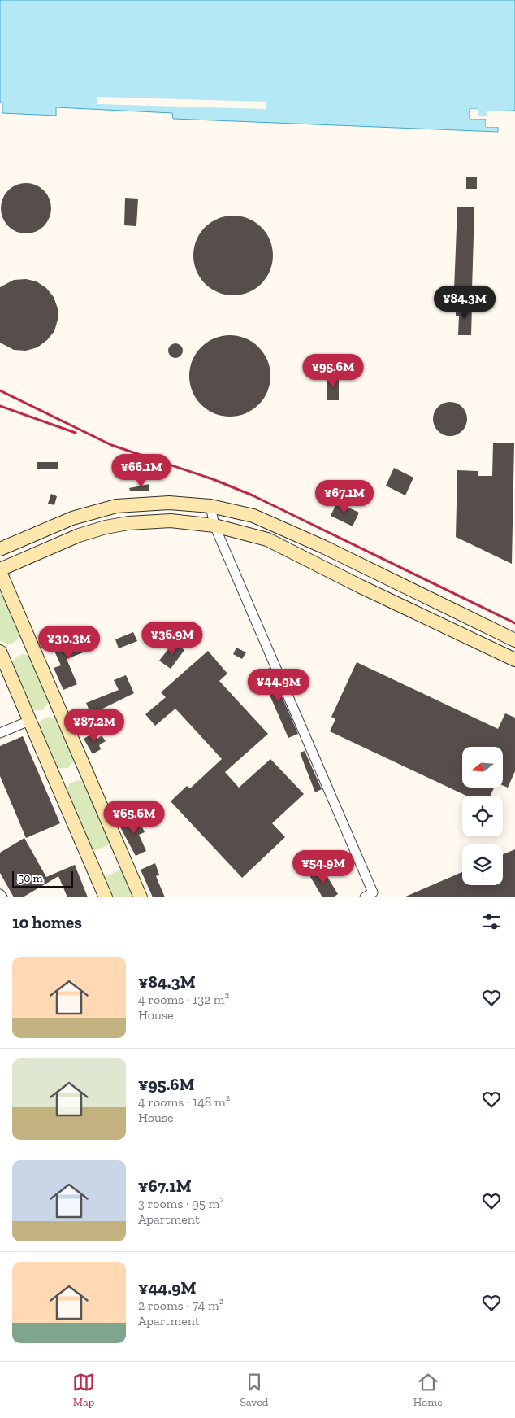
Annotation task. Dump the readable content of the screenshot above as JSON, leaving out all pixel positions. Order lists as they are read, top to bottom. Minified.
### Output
{"scale_bar":"50 m","north":"left","page":{"price":["¥84.3M","¥95.6M","¥66.1M","¥67.1M","¥36.9M","¥30.3M","¥44.9M","¥87.2M","¥65.6M","¥54.9M"],"scale":"50 m","heading":"10 homes","list":[{"name":"¥84.3M","note":"4 rooms · 132 m² · House"},{"name":"¥95.6M","note":"4 rooms · 148 m² · House"},{"name":"¥67.1M","note":"3 rooms · 95 m² · Apartment"},{"name":"¥44.9M","note":"2 rooms · 74 m² · Apartment"}],"tabs":["Map","Saved","Home"]}}
